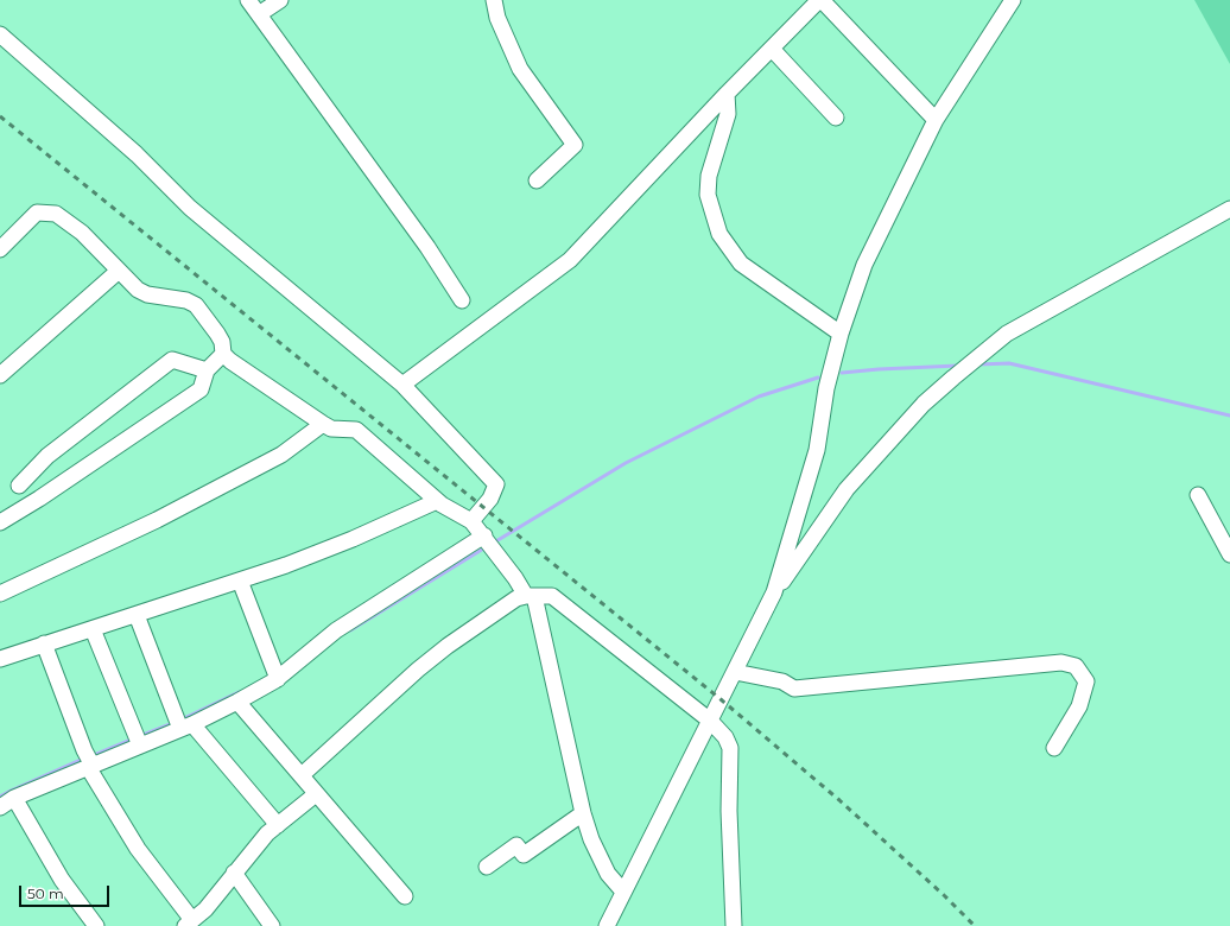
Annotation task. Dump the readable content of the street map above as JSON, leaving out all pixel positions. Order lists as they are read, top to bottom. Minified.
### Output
{"scale_bar":"50 m"}
